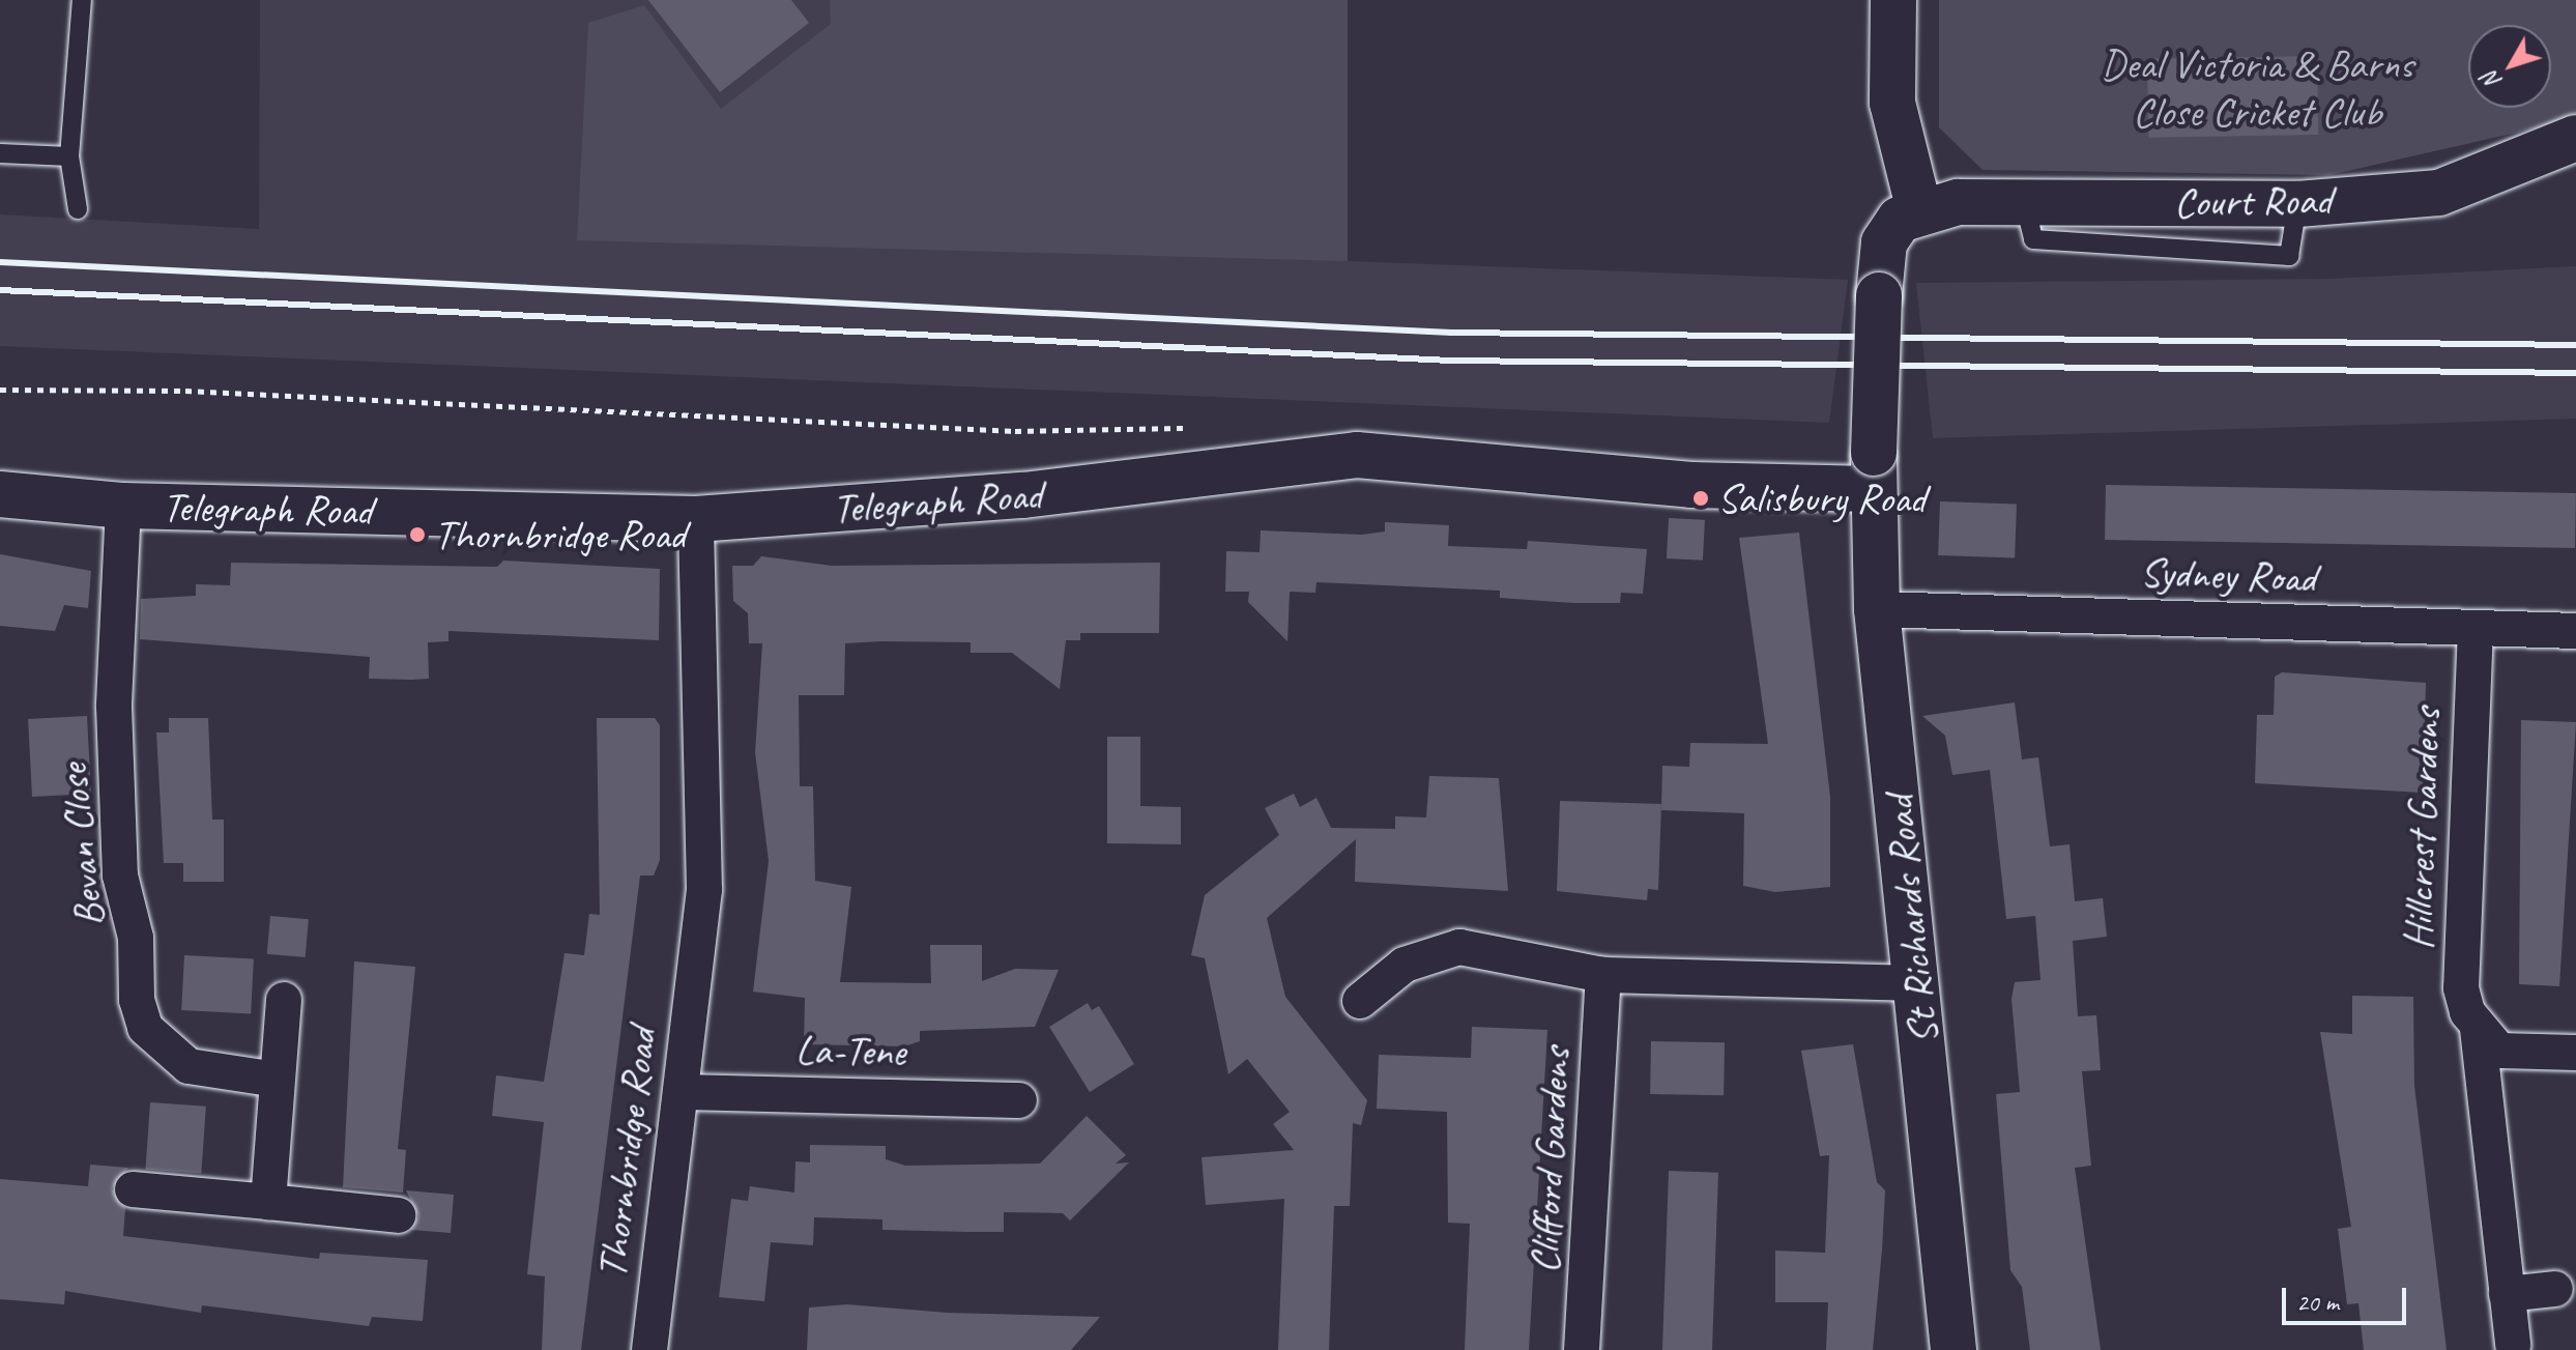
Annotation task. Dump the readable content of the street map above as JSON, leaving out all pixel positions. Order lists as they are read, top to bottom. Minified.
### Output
{"streets":{"street":["Court Road","Telegraph Road","Sydney Road","Hillcrest Gardens","Bevan Close","St Richards Road","La-Tene","Thornbridge Road","Clifford Gardens"]},"crossings":[["Court Road","St Richards Road"],["Telegraph Road","Bevan Close"],["Telegraph Road","St Richards Road"],["Telegraph Road","Thornbridge Road"],["Sydney Road","Hillcrest Gardens"],["Sydney Road","St Richards Road"],["La-Tene","Thornbridge Road"]],"parks":["Deal Victoria & Barns Close Cricket Club"],"places":["Salisbury Road","Thornbridge Road"],"scale_bar":"20 m","north":"bottom left"}
